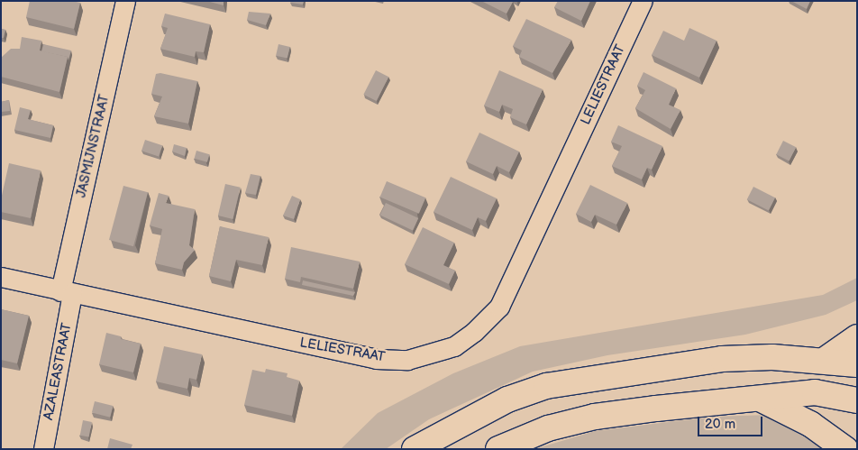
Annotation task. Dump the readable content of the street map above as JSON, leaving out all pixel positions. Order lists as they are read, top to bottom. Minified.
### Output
{"streets":{"street":["LELIESTRAAT","JASMIJNSTRAAT","AZALEASTRAAT"]},"crossings":[["LELIESTRAAT","JASMIJNSTRAAT"],["LELIESTRAAT","AZALEASTRAAT"],["JASMIJNSTRAAT","AZALEASTRAAT"]],"scale_bar":"20 m"}
